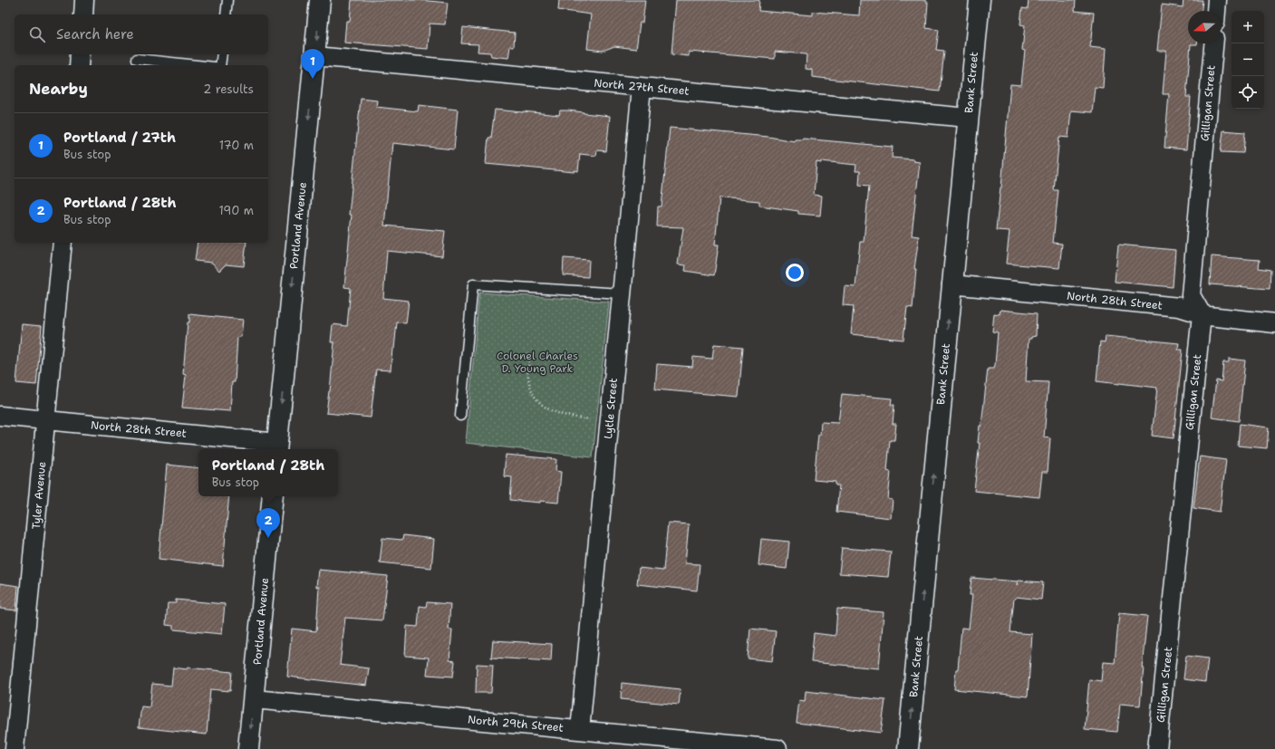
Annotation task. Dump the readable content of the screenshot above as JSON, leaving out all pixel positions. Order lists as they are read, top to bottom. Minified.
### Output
{"streets":{"street":["Bank Street","North 27th Street","Gilligan Street","Portland Avenue","North 28th Street","Lytle Street","Tyler Avenue","North 29th Street"]},"crossings":[["Bank Street","North 27th Street"],["Bank Street","North 28th Street"],["North 27th Street","Portland Avenue"],["North 27th Street","Lytle Street"],["Gilligan Street","North 28th Street"],["Portland Avenue","North 28th Street"],["Portland Avenue","North 29th Street"],["North 28th Street","Tyler Avenue"],["Lytle Street","North 29th Street"]],"one_way":["Bank Street","Portland Avenue"],"parks":["Colonel Charles D. Young Park"],"north":"left","page":{"map_buttons":["+","−"],"search":"Search here","pins":["1","2"],"heading":["Nearby","2 results"],"list":[{"mark":"1","name":"Portland / 27th","note":"Bus stop","value":"170 m"},{"mark":"2","name":"Portland / 28th","note":"Bus stop","value":"190 m"}],"popup":["Portland / 28th","Bus stop"]}}
